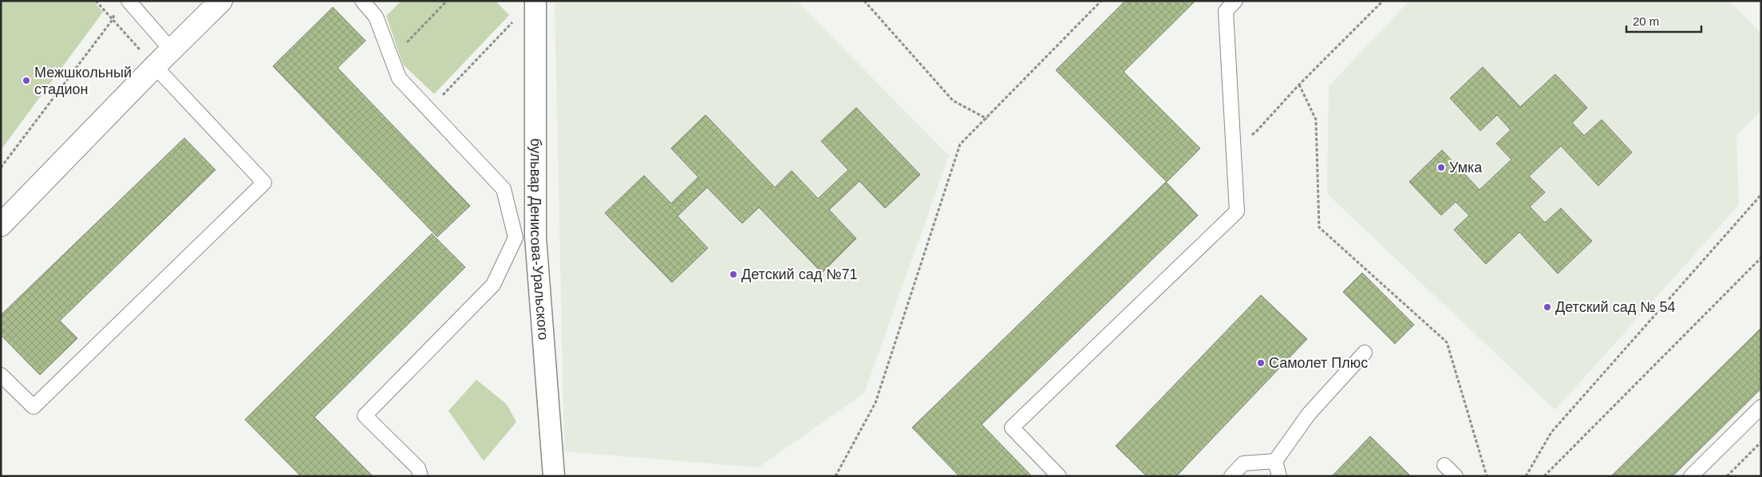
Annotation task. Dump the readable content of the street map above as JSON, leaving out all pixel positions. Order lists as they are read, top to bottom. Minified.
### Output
{"streets":{"street":["бульвар Денисова-Уральского"]},"places":["Межшкольный стадион","Умка","Детский сад №71","Детский сад № 54","Самолет Плюс"],"scale_bar":"20 m"}
